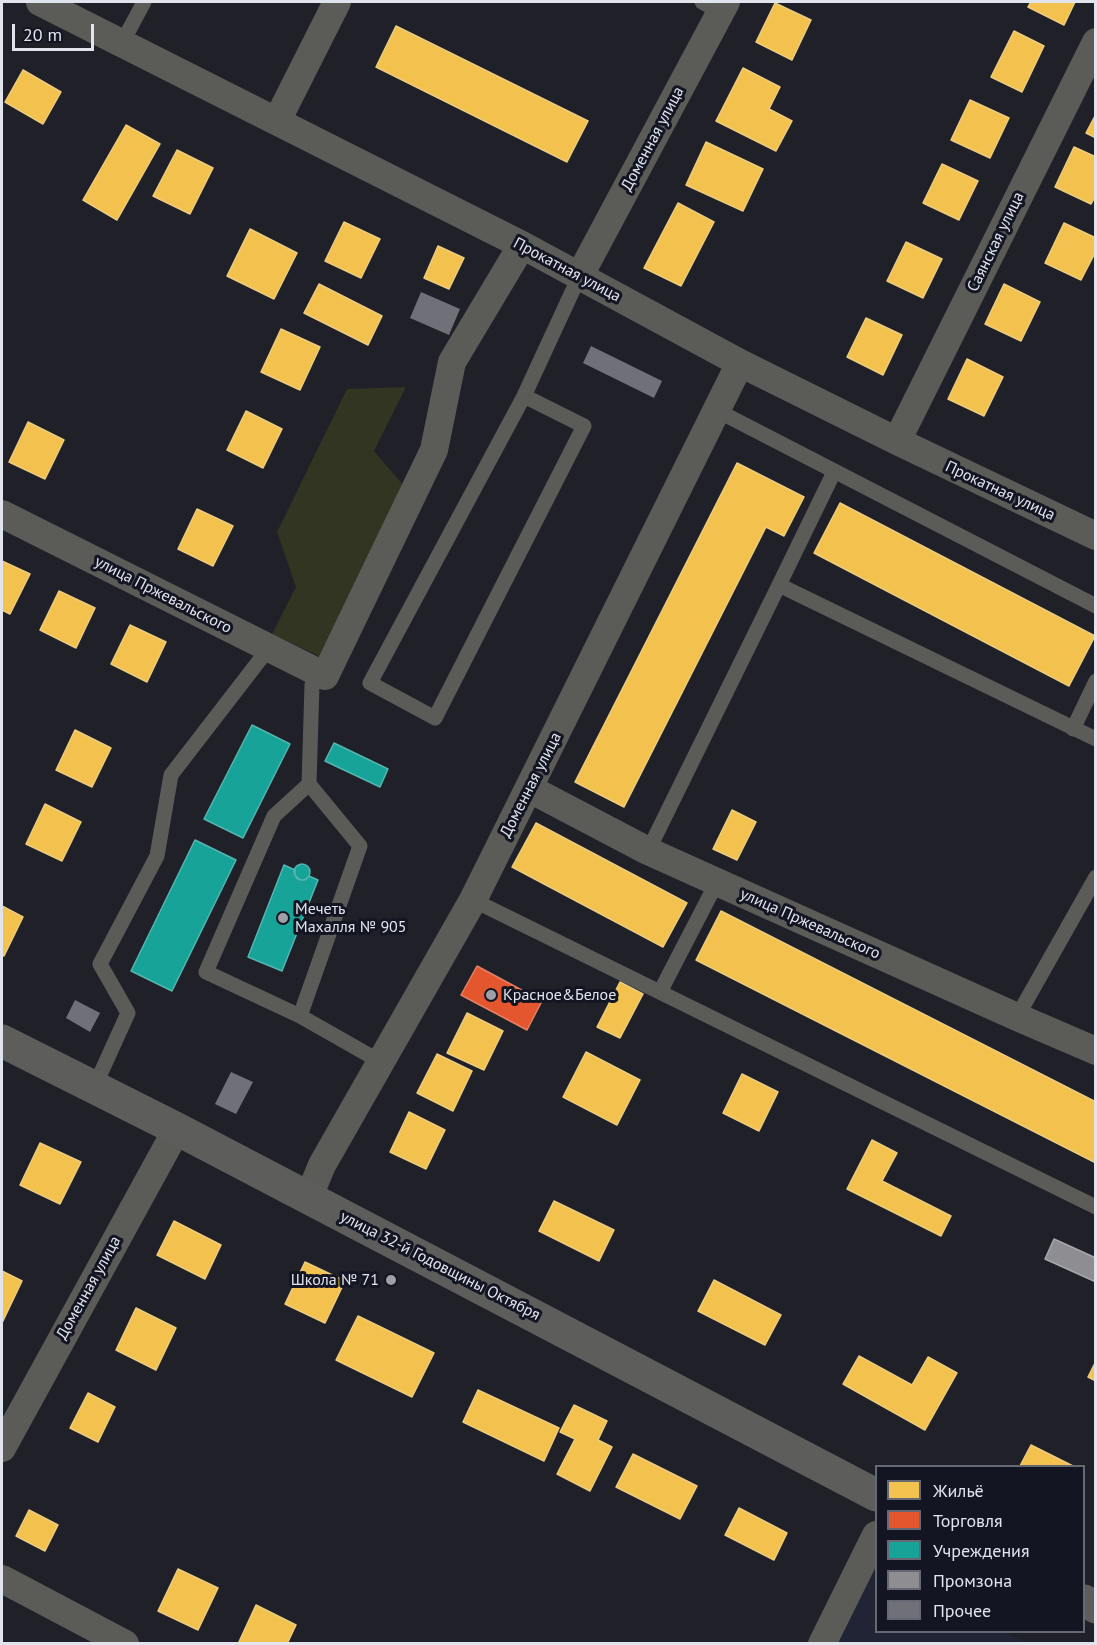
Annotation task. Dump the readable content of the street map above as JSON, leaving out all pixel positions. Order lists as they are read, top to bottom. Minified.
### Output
{"streets":{"main road":["улица 32-й Годовщины Октября"],"street":["Доменная улица","Саянская улица","Прокатная улица","улица Пржевальского"]},"crossings":[["Доменная улица","Прокатная улица"],["Доменная улица","улица Пржевальского"],["Доменная улица","улица 32-й Годовщины Октября"],["Саянская улица","Прокатная улица"]],"places":["Мечеть Махалля № 905","Красное&Белое","Школа № 71"],"legend":["Жильё","Торговля","Учреждения","Промзона","Прочее"],"scale_bar":"20 m"}
